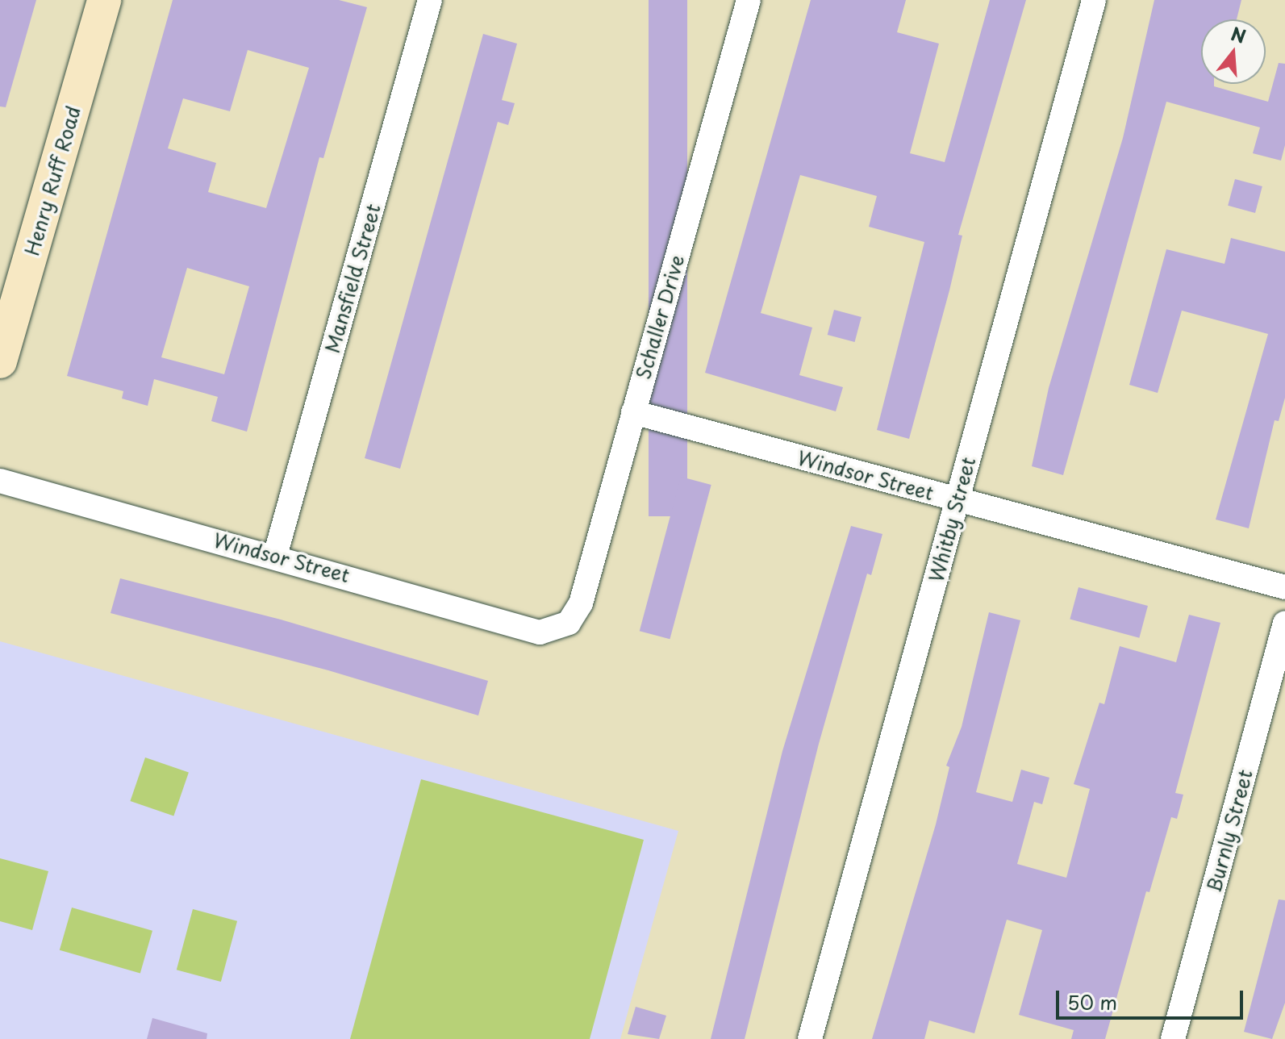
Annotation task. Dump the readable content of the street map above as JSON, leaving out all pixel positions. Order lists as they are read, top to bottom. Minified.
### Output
{"streets":{"street":["Henry Ruff Road","Mansfield Street","Schaller Drive","Windsor Street","Whitby Street","Burnly Street"]},"crossings":[["Mansfield Street","Windsor Street"],["Schaller Drive","Windsor Street"],["Windsor Street","Whitby Street"]],"scale_bar":"50 m","north":"top"}
